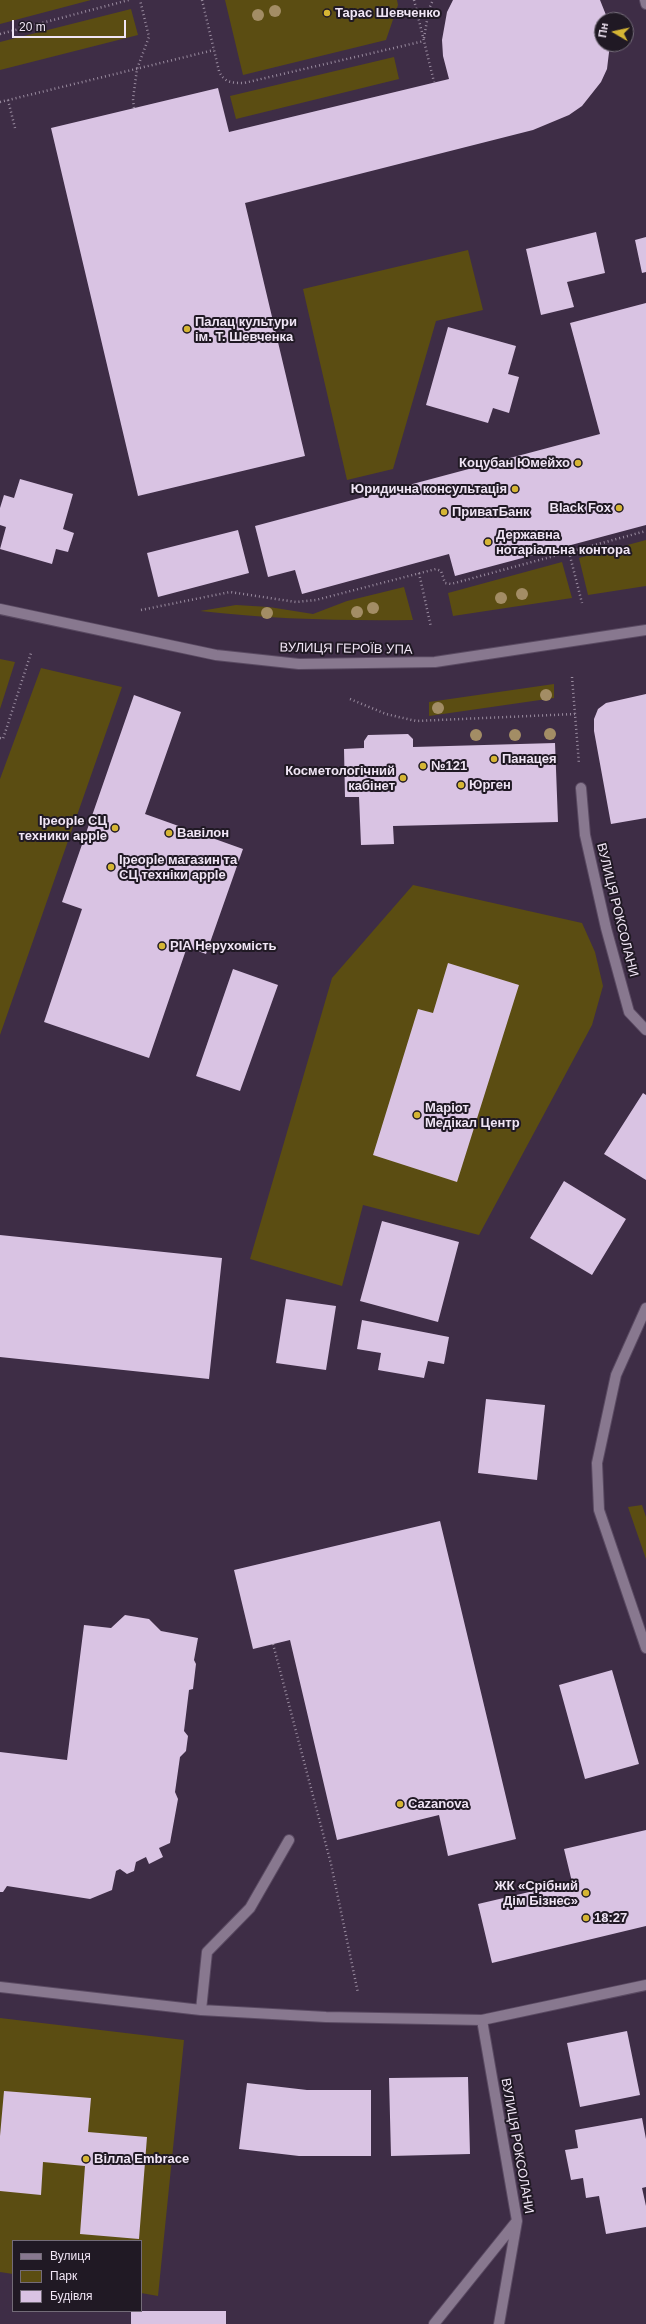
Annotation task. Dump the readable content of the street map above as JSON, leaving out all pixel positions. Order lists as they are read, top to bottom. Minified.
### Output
{"streets":{"street":["ВУЛИЦЯ ГЕРОЇВ УПА","ВУЛИЦЯ РОКСОЛАНИ"]},"places":["Тарас Шевченко","Палац культури ім. Т. Шевченка","Коцубан Юмейхо","Юридична консультація","Black Fox","ПриватБанк","Державна нотаріальна контора","Панацея","№121","Косметологічний кабінет","Юрген","Ipeople СЦ техники apple","Вавілон","Ipeople магазин та СЦ техніки apple","РІА Нерухомість","Маріот Медікал Центр","Cazanova","ЖК «Срібний Дім Бізнес»","18:27","Вілла Embrace"],"legend":["Вулиця","Парк","Будівля"],"scale_bar":"20 m","north":"left"}
